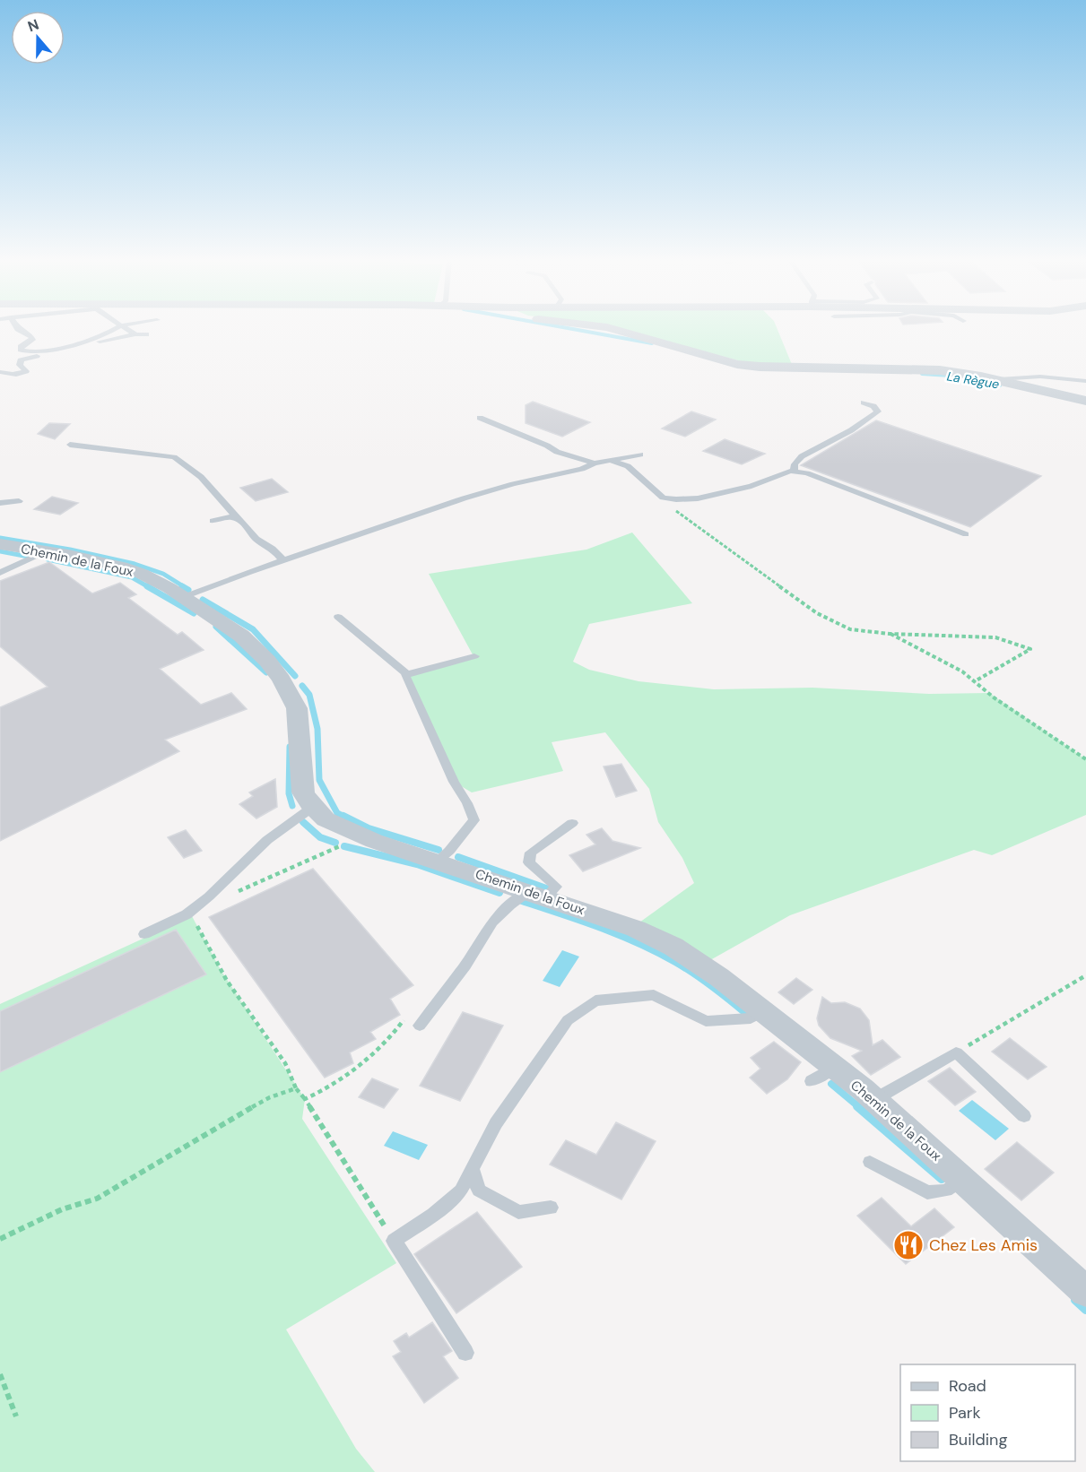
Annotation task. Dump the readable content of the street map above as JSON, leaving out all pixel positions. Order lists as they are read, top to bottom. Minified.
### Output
{"streets":{"street":["Chemin de la Foux"]},"water":["La Règue"],"places":{"restaurant":["Chez Les Amis"]},"legend":["Road","Park","Building"],"north":"top"}
